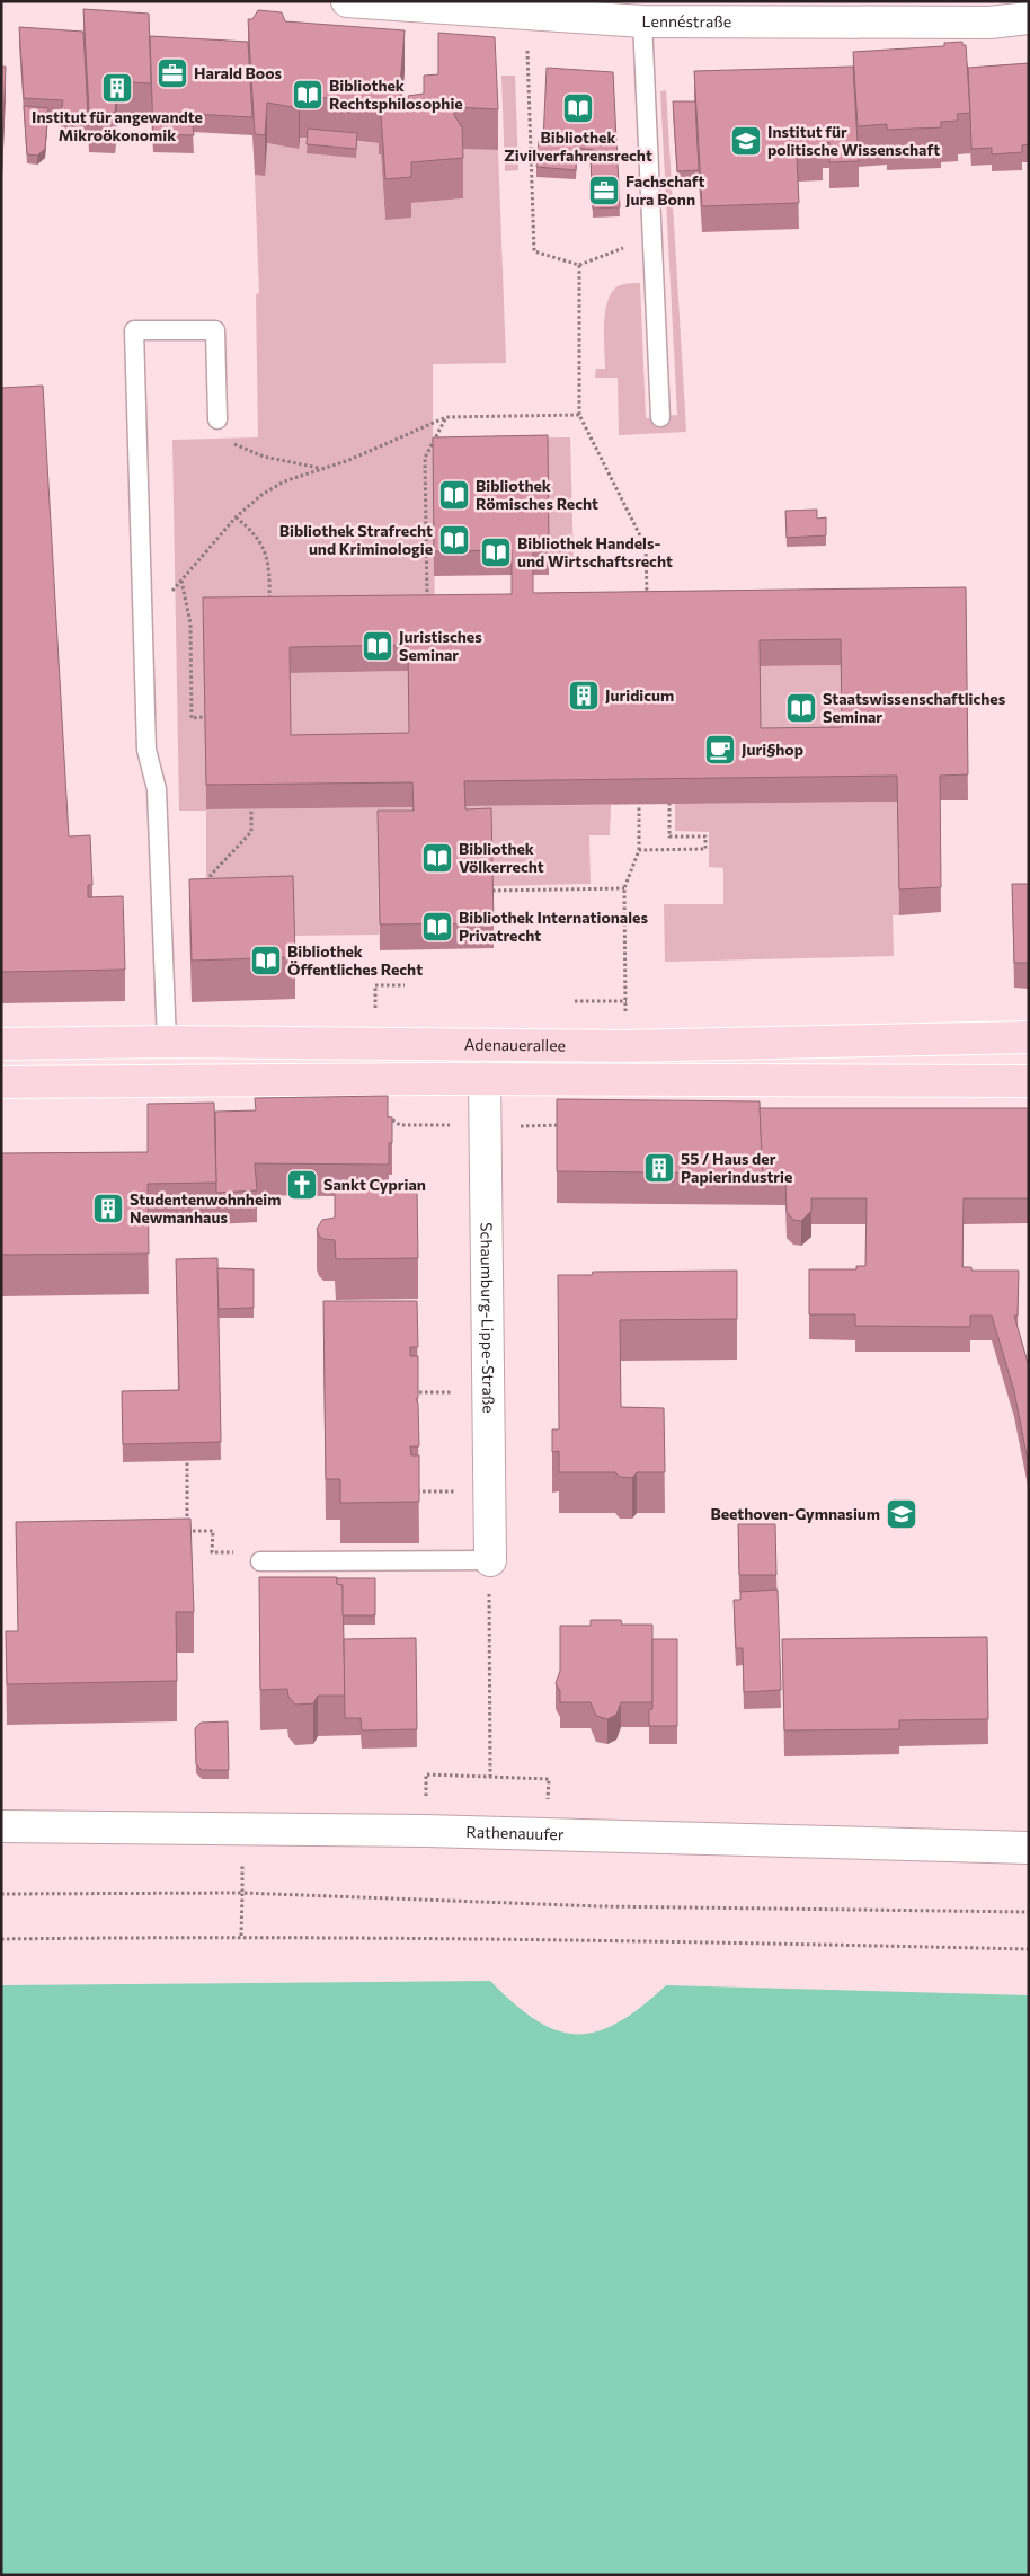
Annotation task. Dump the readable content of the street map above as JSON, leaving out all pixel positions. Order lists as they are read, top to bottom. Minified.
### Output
{"streets":{"main road":["Adenauerallee"],"street":["Lennéstraße","Schaumburg-Lippe-Straße","Rathenauufer"]},"crossings":[["Adenauerallee","Schaumburg-Lippe-Straße"]],"places":{"office":["Harald Boos","Fachschaft Jura Bonn"],"building":["Institut für angewandte Mikroökonomik","Juridicum","55 / Haus der Papierindustrie","Studentenwohnheim Newmanhaus"],"library":["Bibliothek Rechtsphilosophie","Bibliothek Zivilverfahrensrecht","Bibliothek Römisches Recht","Bibliothek Strafrecht und Kriminologie","Bibliothek Handels- und Wirtschaftsrecht","Juristisches Seminar","Staatswissenschaftliches Seminar","Bibliothek Völkerrecht","Bibliothek Internationales Privatrecht","Bibliothek Öffentliches Recht"],"school or university":["Institut für politische Wissenschaft","Beethoven-Gymnasium"],"cafe":["Juri§hop"],"church":["Sankt Cyprian"]}}
